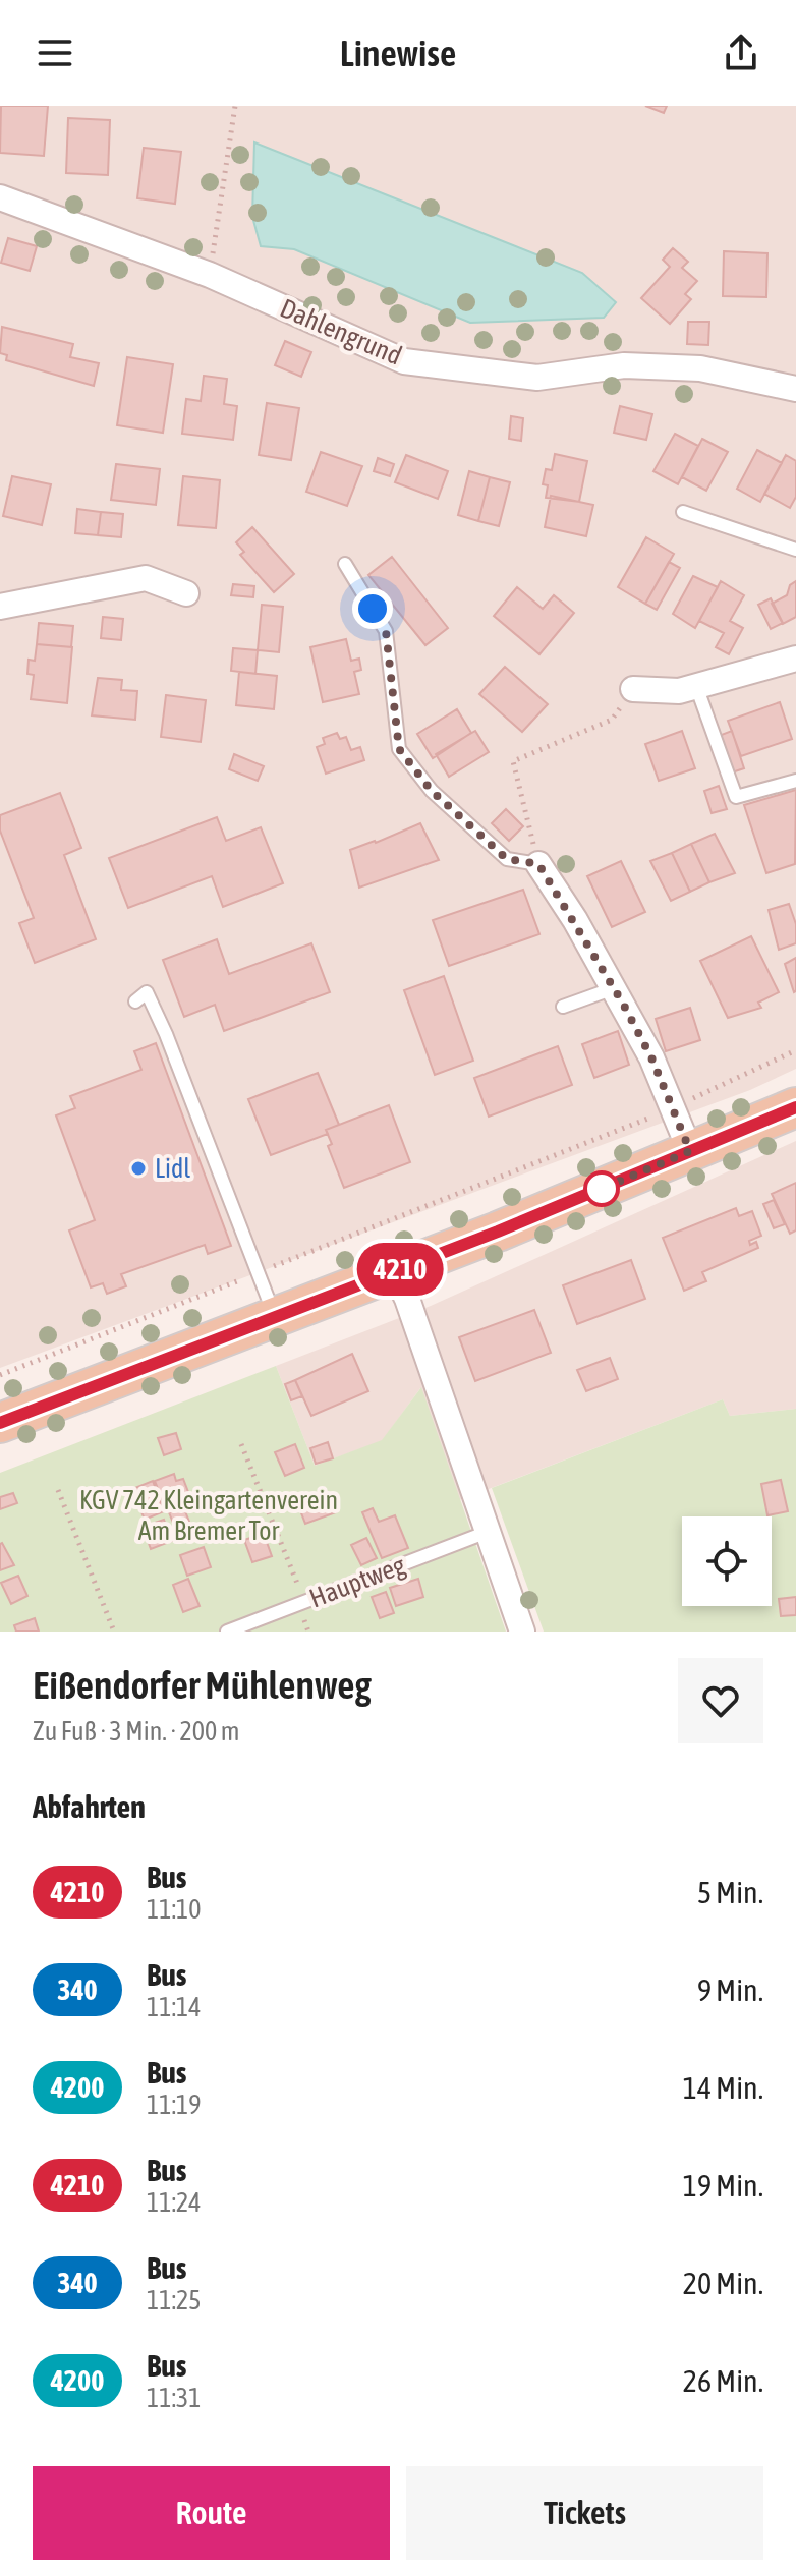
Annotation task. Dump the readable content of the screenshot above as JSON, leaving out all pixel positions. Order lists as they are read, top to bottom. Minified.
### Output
{"streets":{"street":["Dahlengrund"],"lane":["Hauptweg"]},"parks":["KGV 742 Kleingartenverein Am Bremer Tor"],"places":["Lidl"],"lines":["bus line 4210"],"page":{"header":"Linewise","on_map":"4210","heading":[["Eißendorfer Mühlenweg","Zu Fuß · 3 Min. · 200 m"],"Abfahrten"],"list":[{"mark":"4210","name":"Bus","note":"11:10","value":"5 Min."},{"mark":"340","name":"Bus","note":"11:14","value":"9 Min."},{"mark":"4200","name":"Bus","note":"11:19","value":"14 Min."},{"mark":"4210","name":"Bus","note":"11:24","value":"19 Min."},{"mark":"340","name":"Bus","note":"11:25","value":"20 Min."},{"mark":"4200","name":"Bus","note":"11:31","value":"26 Min."}],"buttons":["Route","Tickets"]}}
